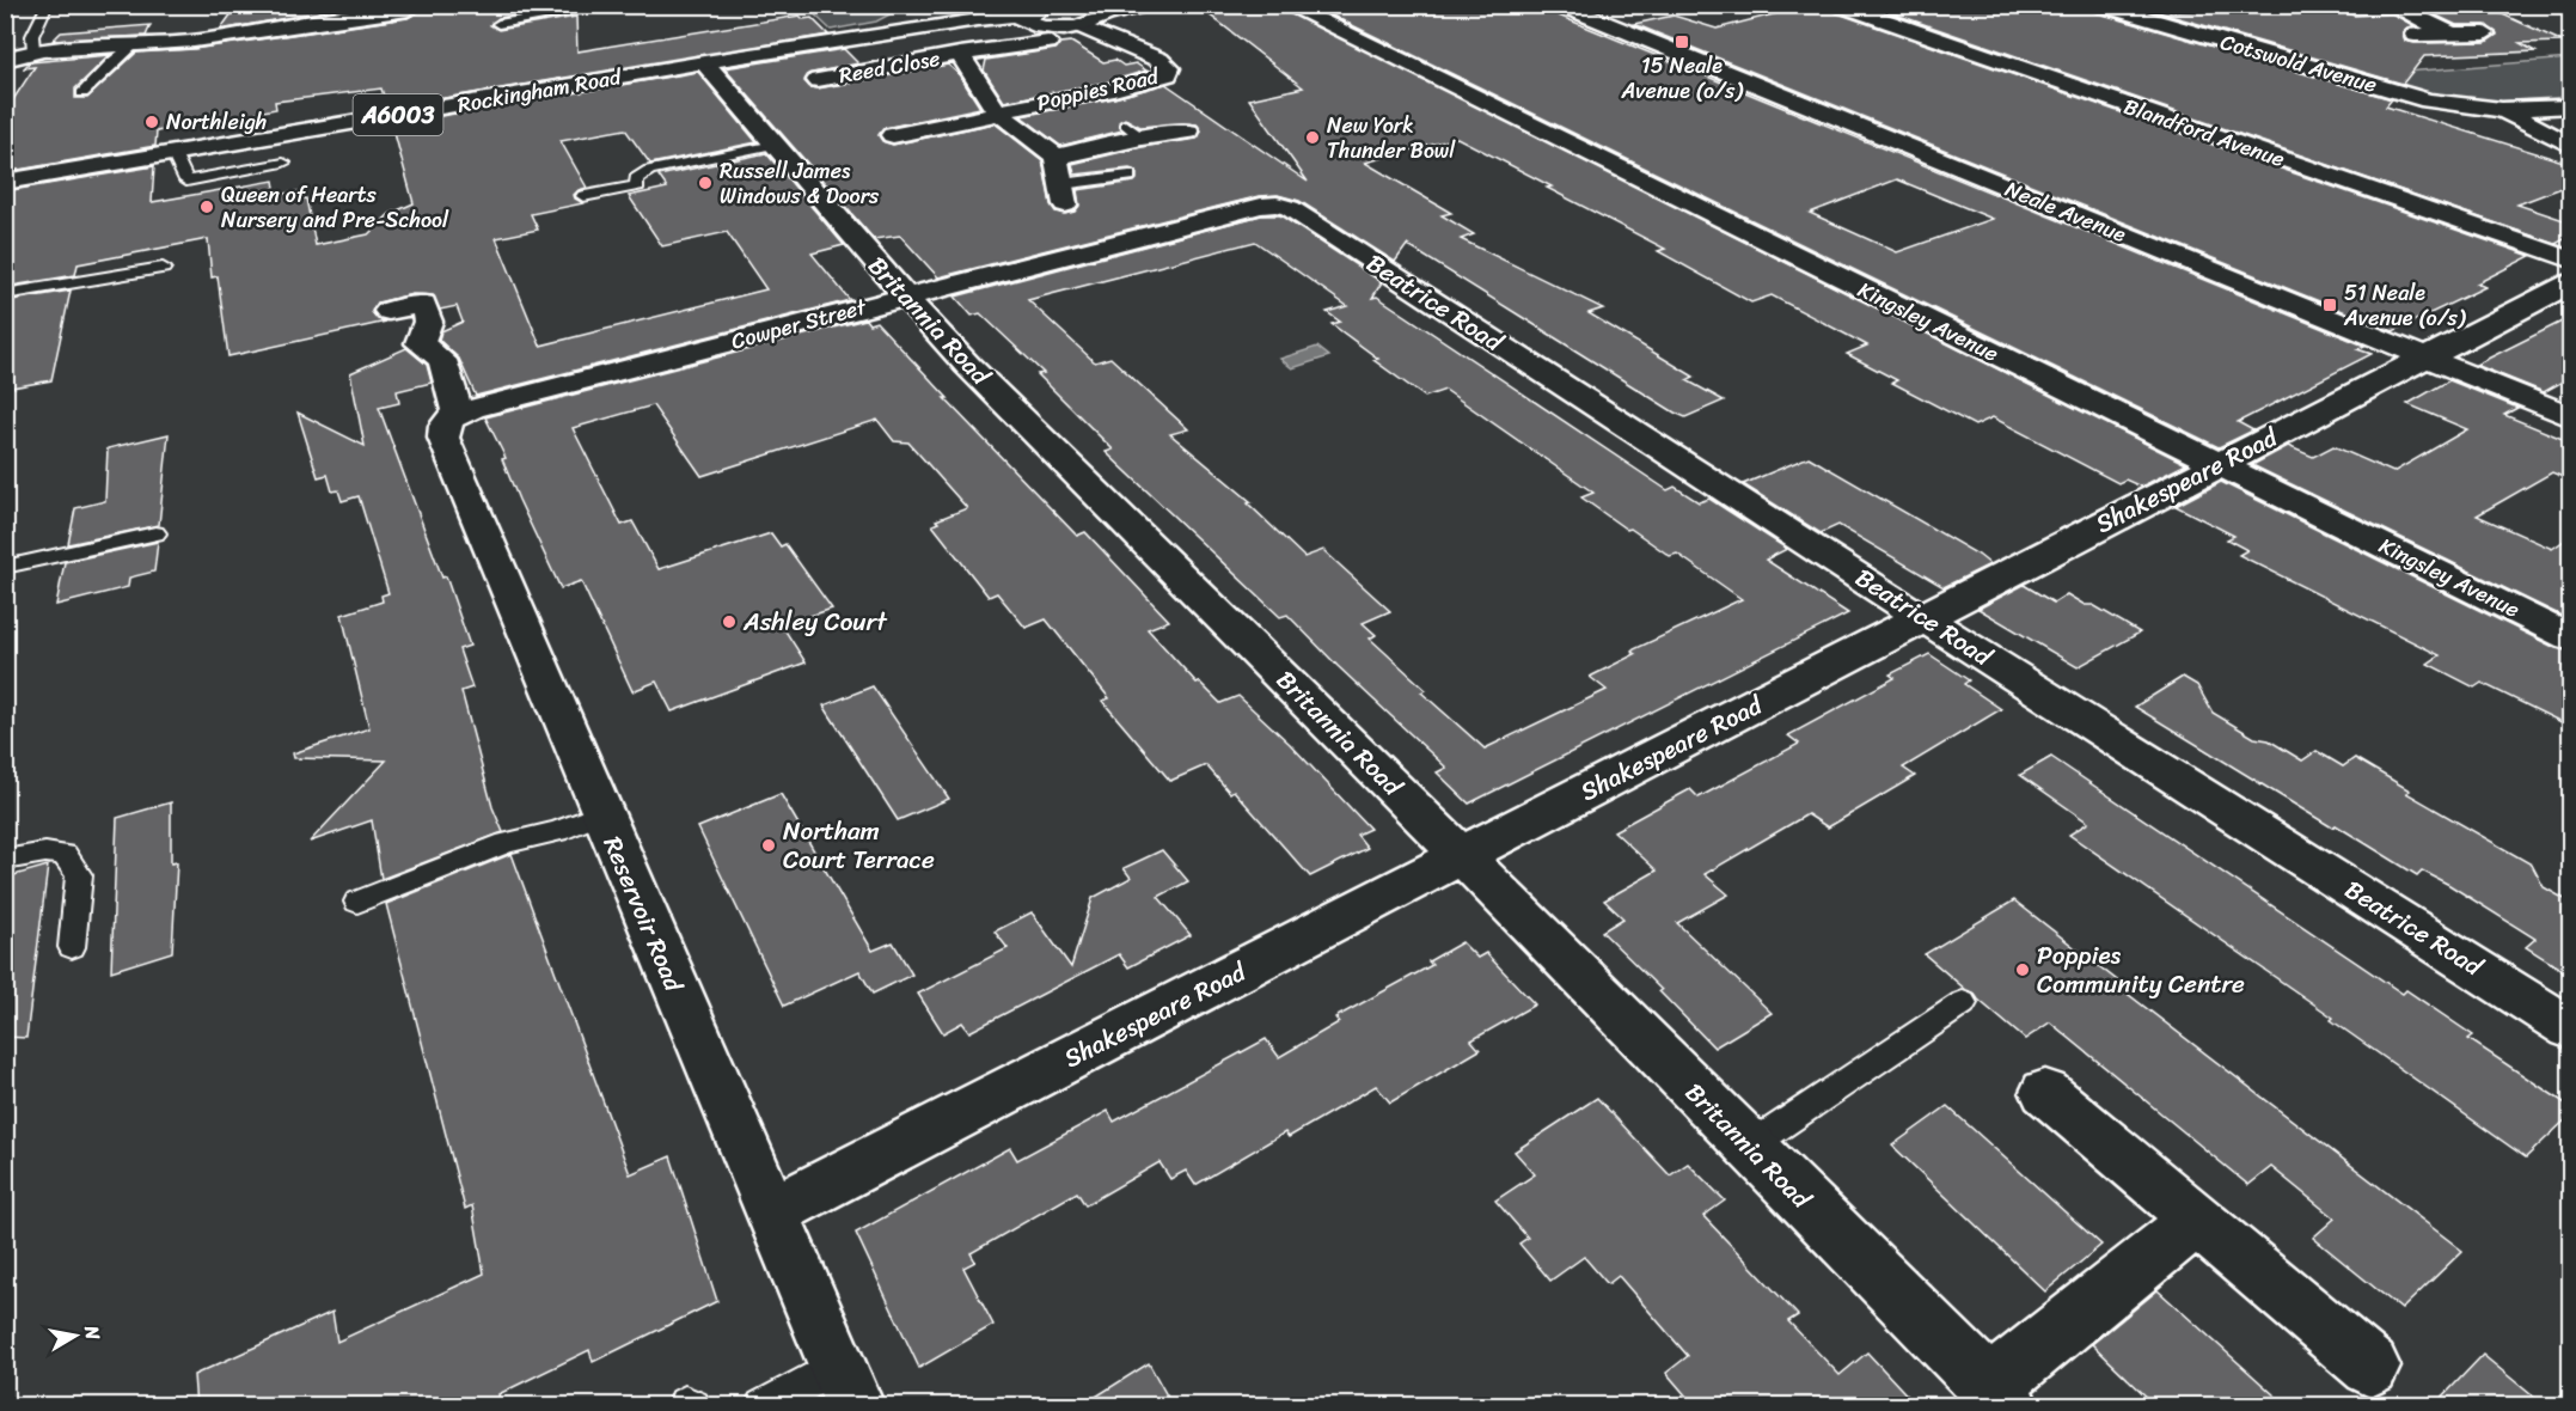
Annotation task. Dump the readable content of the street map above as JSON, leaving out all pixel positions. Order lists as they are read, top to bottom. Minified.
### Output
{"streets":{"street":["Cotswold Avenue","Reed Close","Poppies Road","Rockingham Road","A6003","Blandford Avenue","Neale Avenue","Beatrice Road","Britannia Road","Kingsley Avenue","Cowper Street","Shakespeare Road","Reservoir Road"]},"crossings":[["Reed Close","Poppies Road"],["Reed Close","Rockingham Road"],["Reed Close","A6003"],["Poppies Road","Rockingham Road"],["Poppies Road","A6003"],["Rockingham Road","A6003"],["Rockingham Road","Britannia Road"],["Neale Avenue","Shakespeare Road"],["Beatrice Road","Cowper Street"],["Beatrice Road","Shakespeare Road"],["Britannia Road","Cowper Street"],["Britannia Road","Shakespeare Road"],["Kingsley Avenue","Shakespeare Road"],["Cowper Street","Reservoir Road"],["Shakespeare Road","Reservoir Road"]],"places":{"transit":["15 Neale Avenue (o/s)","51 Neale Avenue (o/s)"],"other":["Northleigh","New York Thunder Bowl","Russell James Windows & Doors","Queen of Hearts Nursery and Pre-School","Ashley Court","Northam Court Terrace","Poppies Community Centre"]},"north":"right"}
